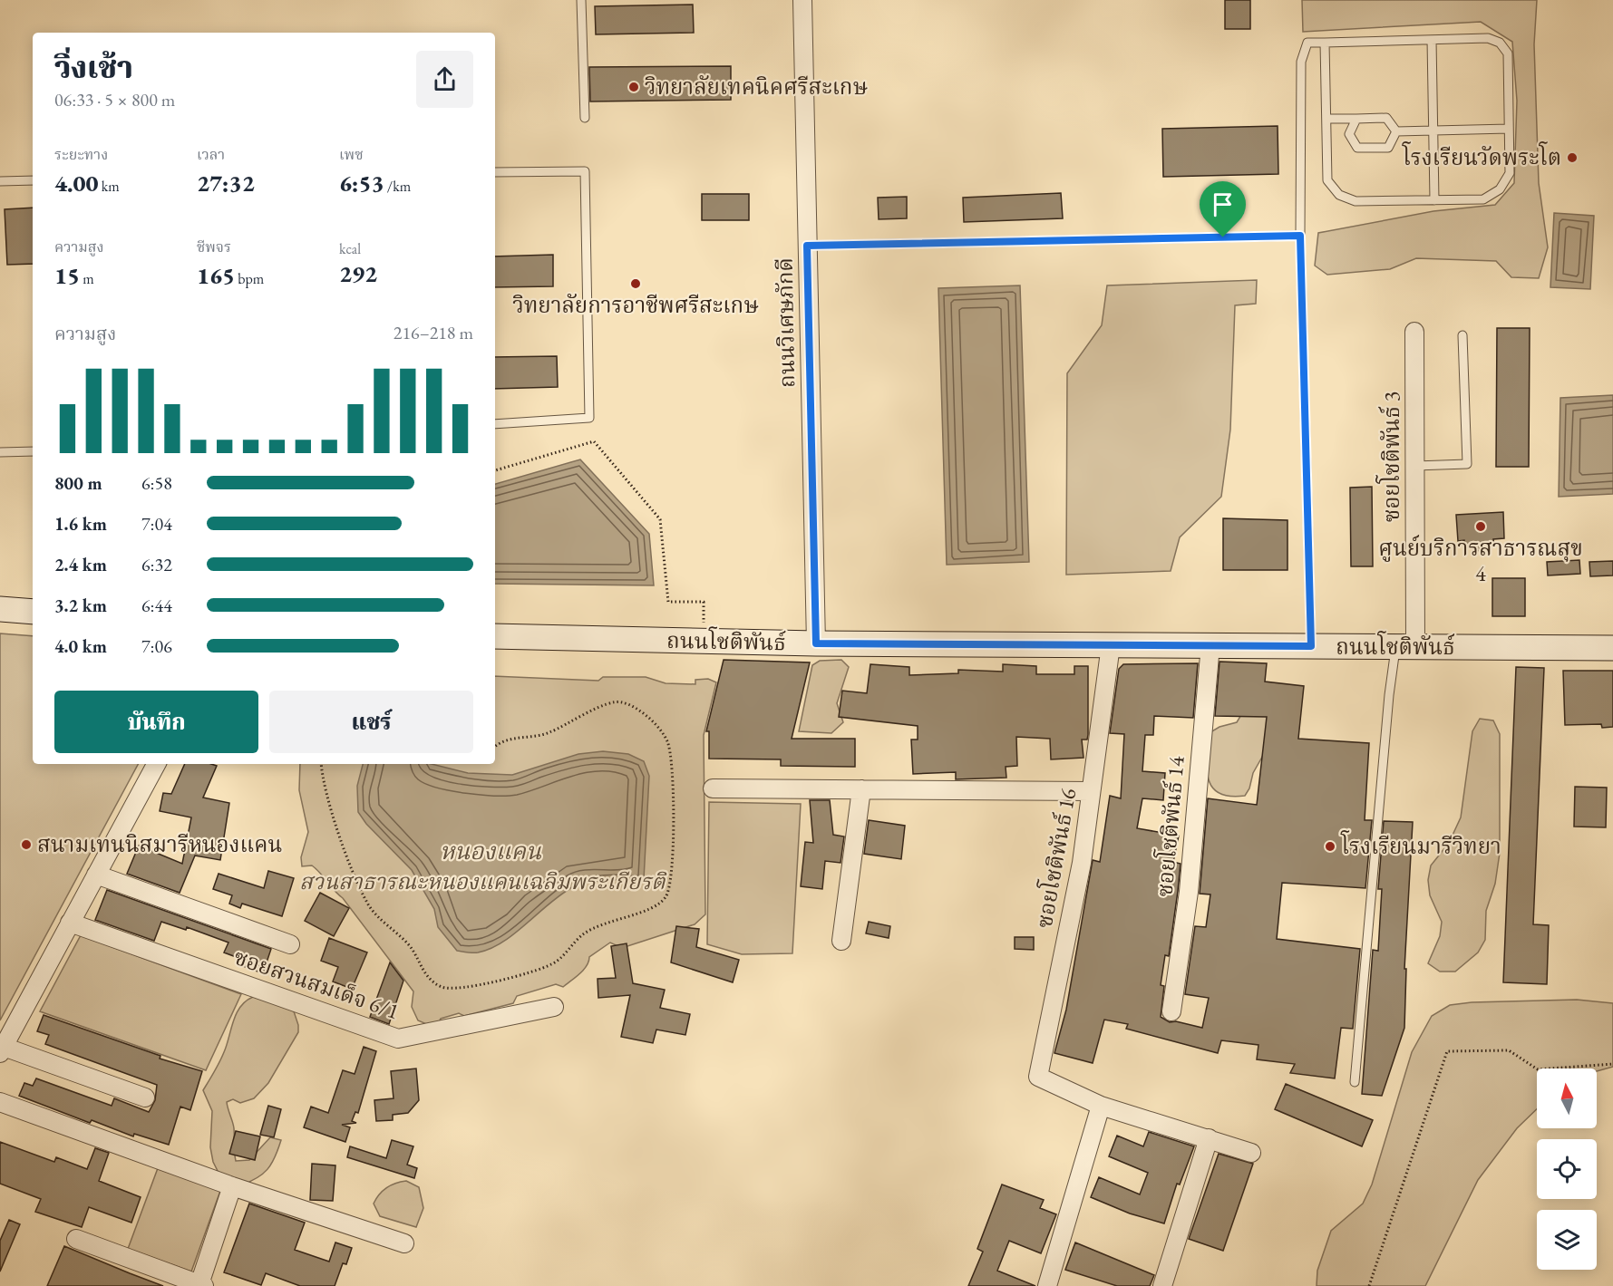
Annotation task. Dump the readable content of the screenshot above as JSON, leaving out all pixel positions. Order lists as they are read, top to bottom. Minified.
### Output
{"streets":{"street":["ถนนวิเศษภักดี","ซอยโชติพันธ์ 3","ถนนโชติพันธ์","ซอยโชติพันธ์ 14","ซอยโชติพันธ์ 16","ซอยสวนสมเด็จ 6/1"]},"crossings":[["ถนนวิเศษภักดี","ถนนโชติพันธ์"],["ซอยโชติพันธ์ 3","ถนนโชติพันธ์"],["ถนนโชติพันธ์","ซอยโชติพันธ์ 14"],["ถนนโชติพันธ์","ซอยโชติพันธ์ 16"]],"water":["หนองแคน"],"parks":["สวนสาธารณะหนองแคนเฉลิมพระเกียรติ"],"places":["วิทยาลัยเทคนิคศรีสะเกษ","โรงเรียนวัดพระโต","วิทยาลัยการอาชีพศรีสะเกษ","ศูนย์บริการสาธารณสุข 4","สนามเทนนิสมารีหนองแคน","โรงเรียนมารีวิทยา"],"north":"top","page":{"heading":["วิ่งเช้า","06:33 · 5 × 800 m"],"stats":[["ระยะทาง","4.00 km"],["เวลา","27:32"],["เพซ","6:53 /km"],["ความสูง","15 m"],["ชีพจร","165 bpm"],["kcal","292"]],"chart":["ความสูง","216–218 m"],"list":[{"name":"800 m","note":"6:58"},{"name":"1.6 km","note":"7:04"},{"name":"2.4 km","note":"6:32"},{"name":"3.2 km","note":"6:44"},{"name":"4.0 km","note":"7:06"}],"buttons":["บันทึก","แชร์"]}}
